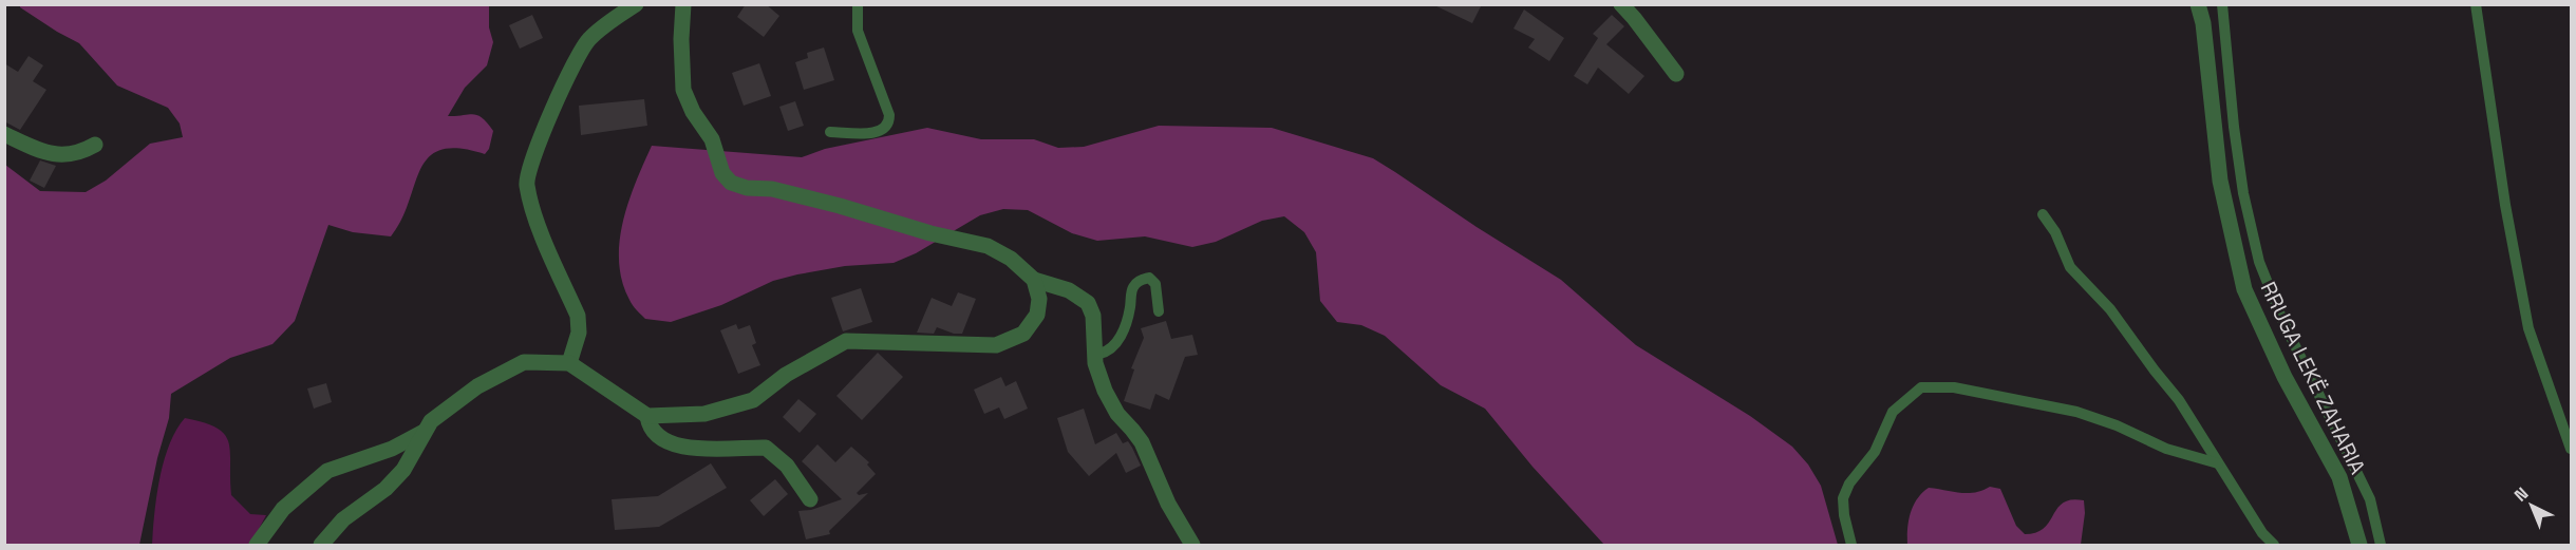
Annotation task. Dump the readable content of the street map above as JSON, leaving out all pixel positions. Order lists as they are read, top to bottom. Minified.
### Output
{"streets":{"street":["RRUGA LEKË ZAHARIA"]},"north":"top left"}
